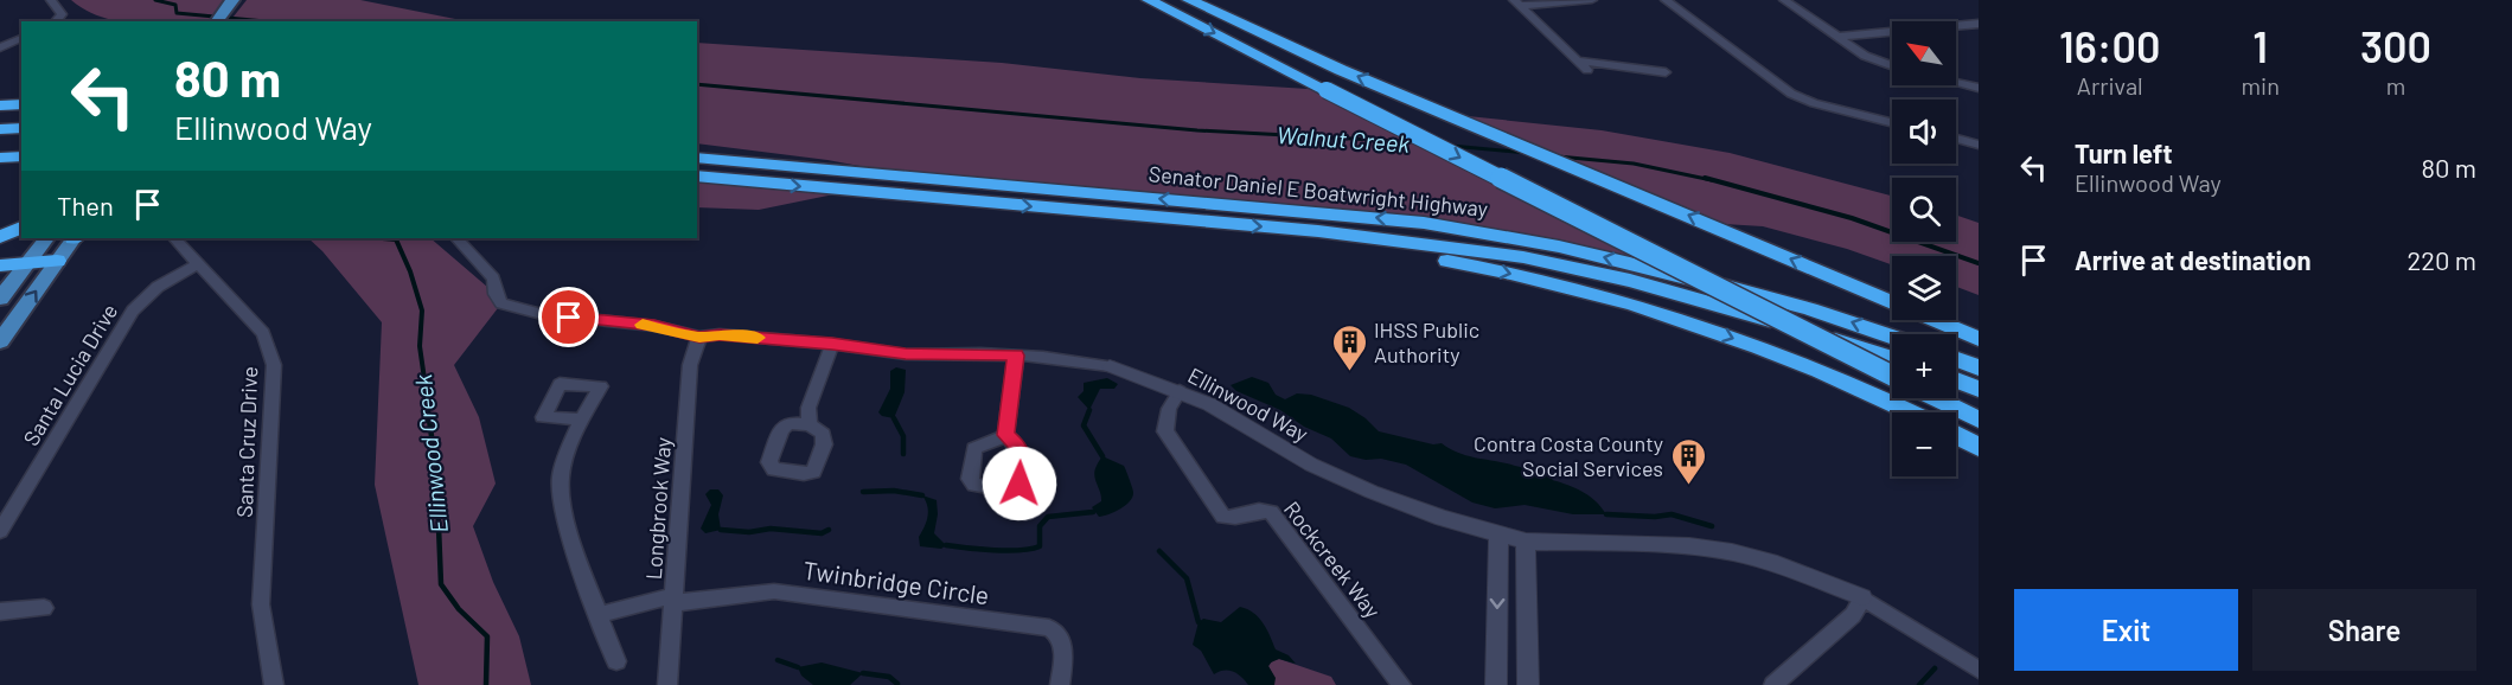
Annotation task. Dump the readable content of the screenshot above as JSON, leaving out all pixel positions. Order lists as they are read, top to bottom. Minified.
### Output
{"streets":{"highway":["Senator Daniel E Boatwright Highway"],"street":["Santa Lucia Drive","Ellinwood Way","Santa Cruz Drive","Longbrook Way","Rockcreek Way","Twinbridge Circle"]},"crossings":[["Santa Lucia Drive","Santa Cruz Drive"],["Ellinwood Way","Longbrook Way"],["Ellinwood Way","Rockcreek Way"],["Longbrook Way","Twinbridge Circle"]],"water":["Walnut Creek","Ellinwood Creek"],"places":{"building":["IHSS Public Authority","Contra Costa County Social Services"]},"north":"top left","page":{"eta":["16:00","Arrival","1","min","300","m"],"map_buttons":["+","−"],"turn":["80 m","Ellinwood Way"],"list":[{"name":"Turn left","note":"Ellinwood Way","value":"80 m"},{"name":"Arrive at destination","value":"220 m"}],"then":"Then","buttons":["Exit","Share"]}}
